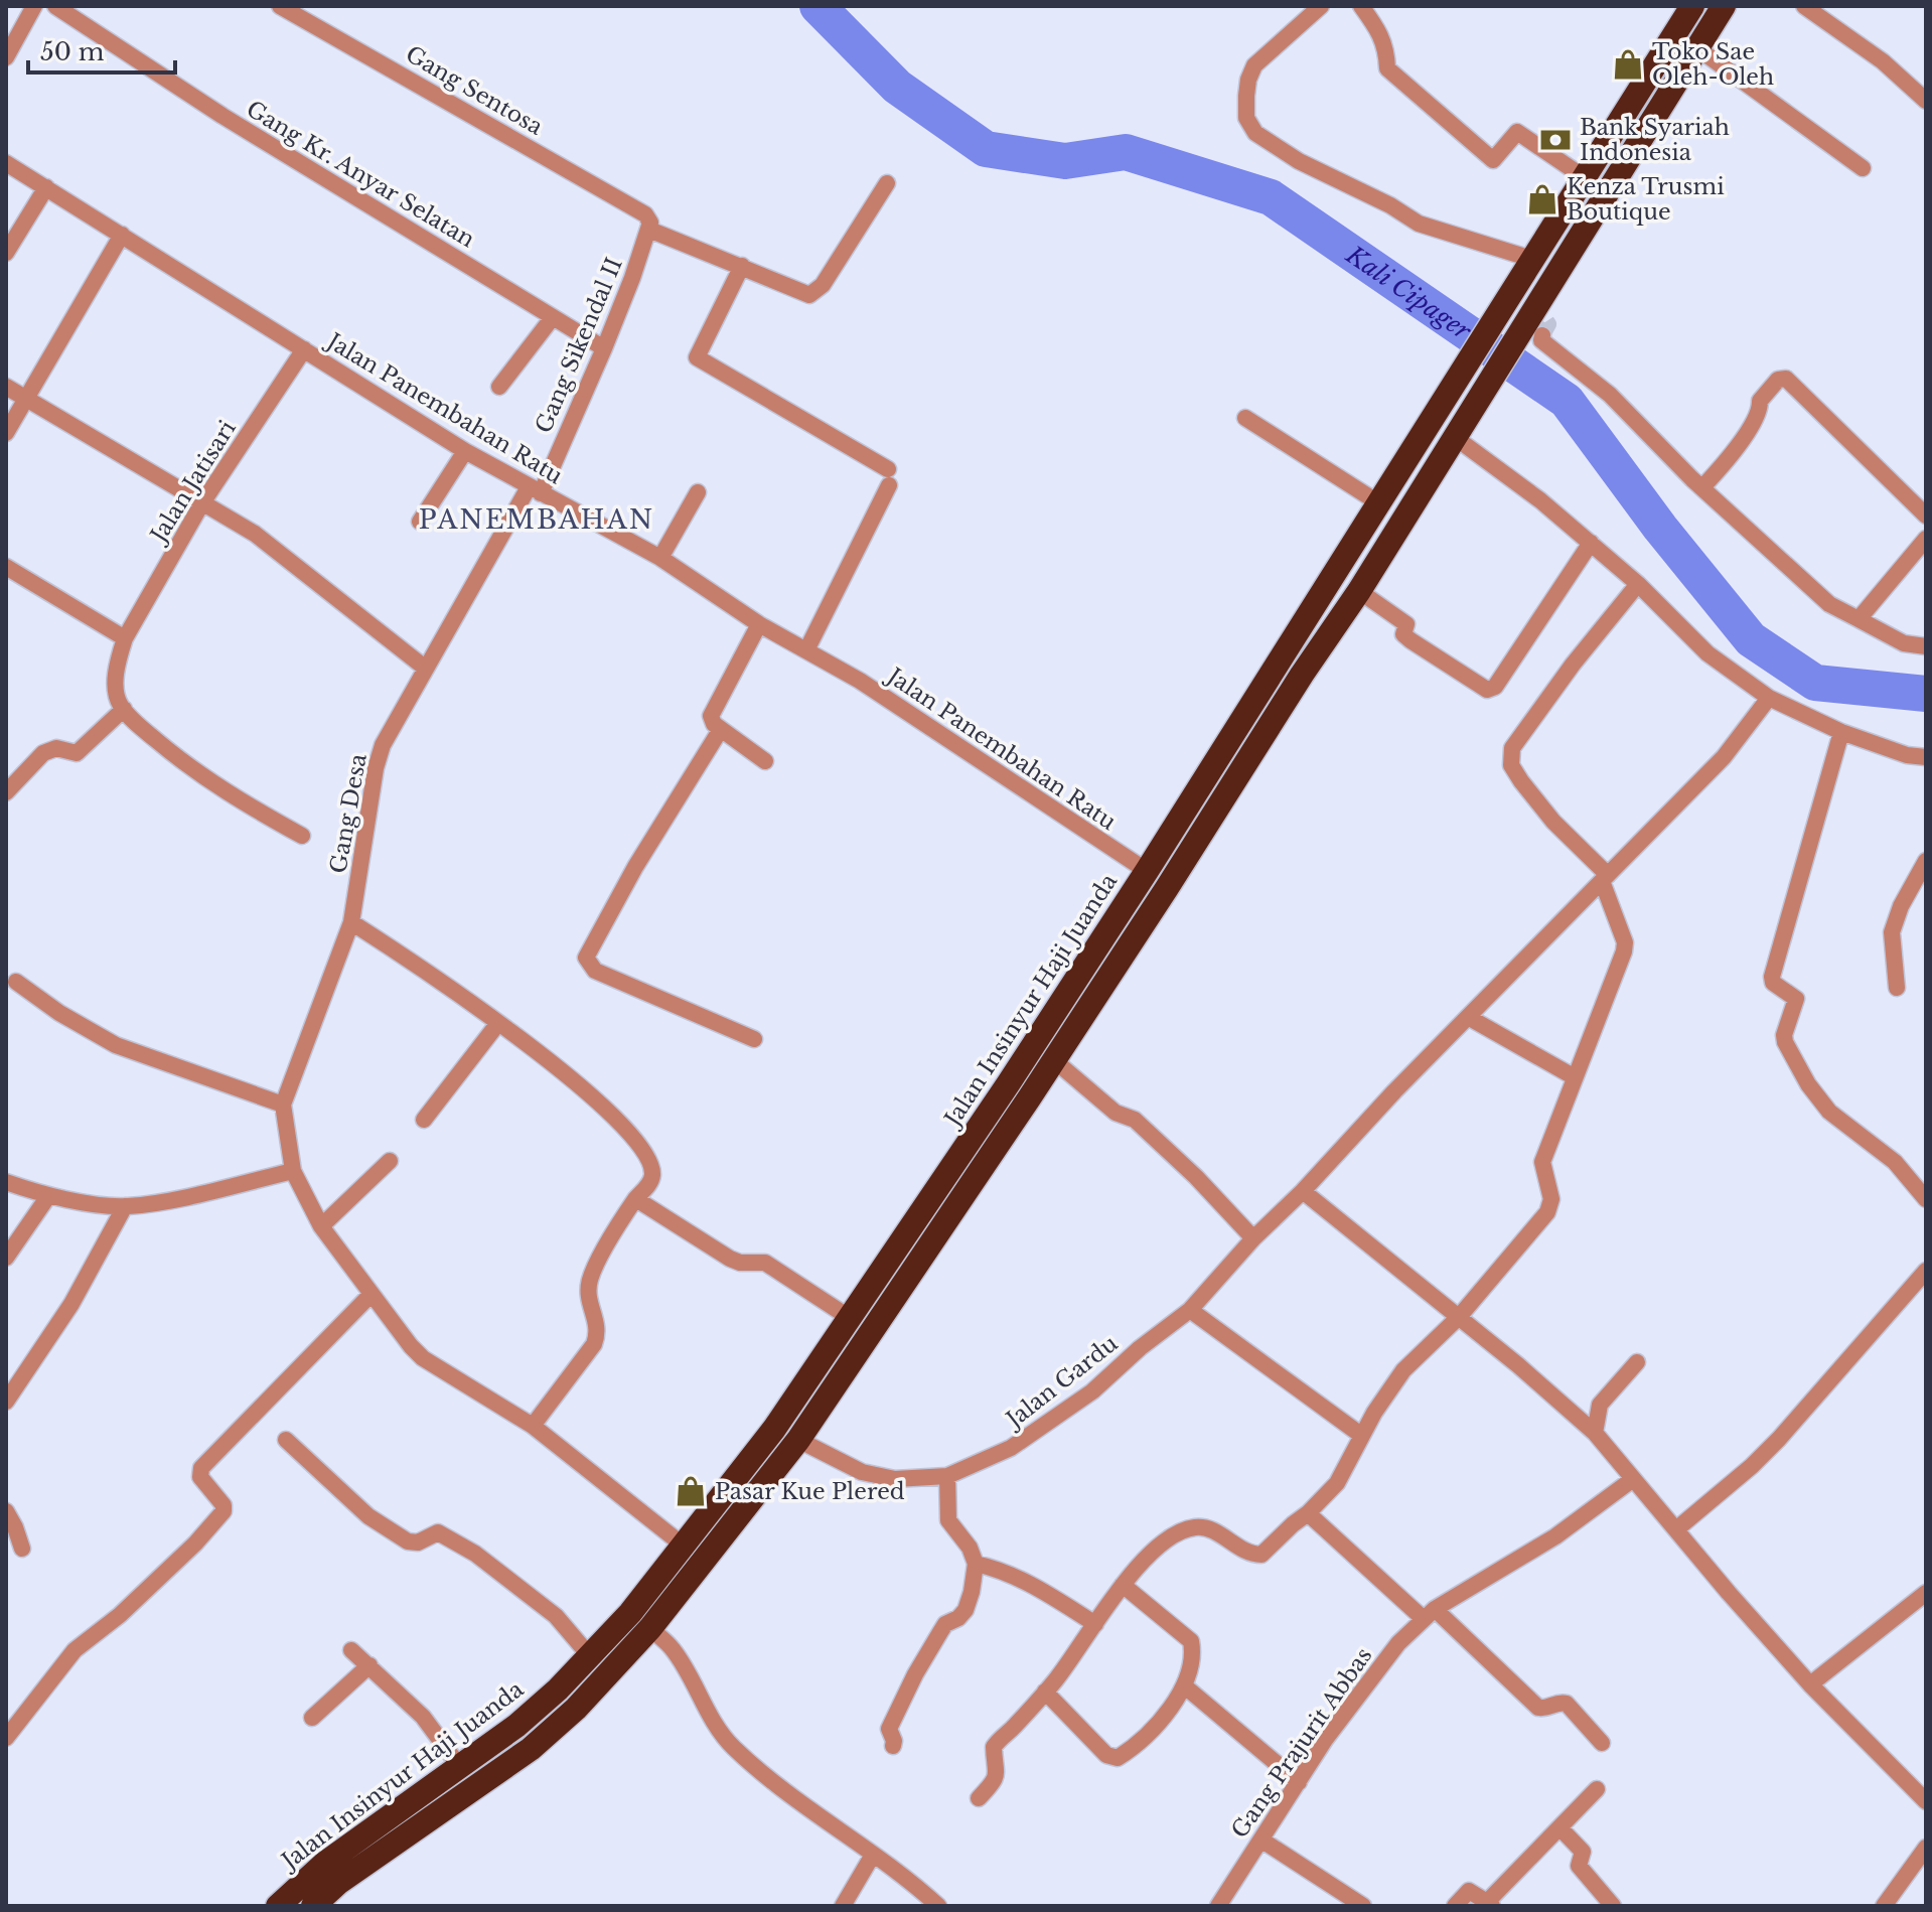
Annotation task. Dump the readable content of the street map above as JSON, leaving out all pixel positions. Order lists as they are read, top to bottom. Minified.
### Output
{"streets":{"highway":["Jalan Insinyur Haji Juanda"],"street":["Gang Sentosa","Gang Kr. Anyar Selatan","Gang Sikendal II","Jalan Panembahan Ratu","Jalan Jatisari","Gang Desa","Jalan Gardu","Gang Prajurit Abbas"]},"crossings":[["Gang Sentosa","Gang Sikendal II"],["Gang Kr. Anyar Selatan","Gang Sikendal II"],["Gang Sikendal II","Jalan Panembahan Ratu"],["Gang Sikendal II","Gang Desa"],["Jalan Panembahan Ratu","Jalan Jatisari"],["Jalan Panembahan Ratu","Gang Desa"],["Jalan Panembahan Ratu","Jalan Insinyur Haji Juanda"],["Gang Desa","Jalan Insinyur Haji Juanda"],["Jalan Insinyur Haji Juanda","Jalan Gardu"]],"districts":["PANEMBAHAN"],"water":["Kali Cipager"],"places":{"shop":["Toko Sae Oleh-Oleh","Kenza Trusmi Boutique","Pasar Kue Plered"],"bank":["Bank Syariah Indonesia"]},"scale_bar":"50 m"}
